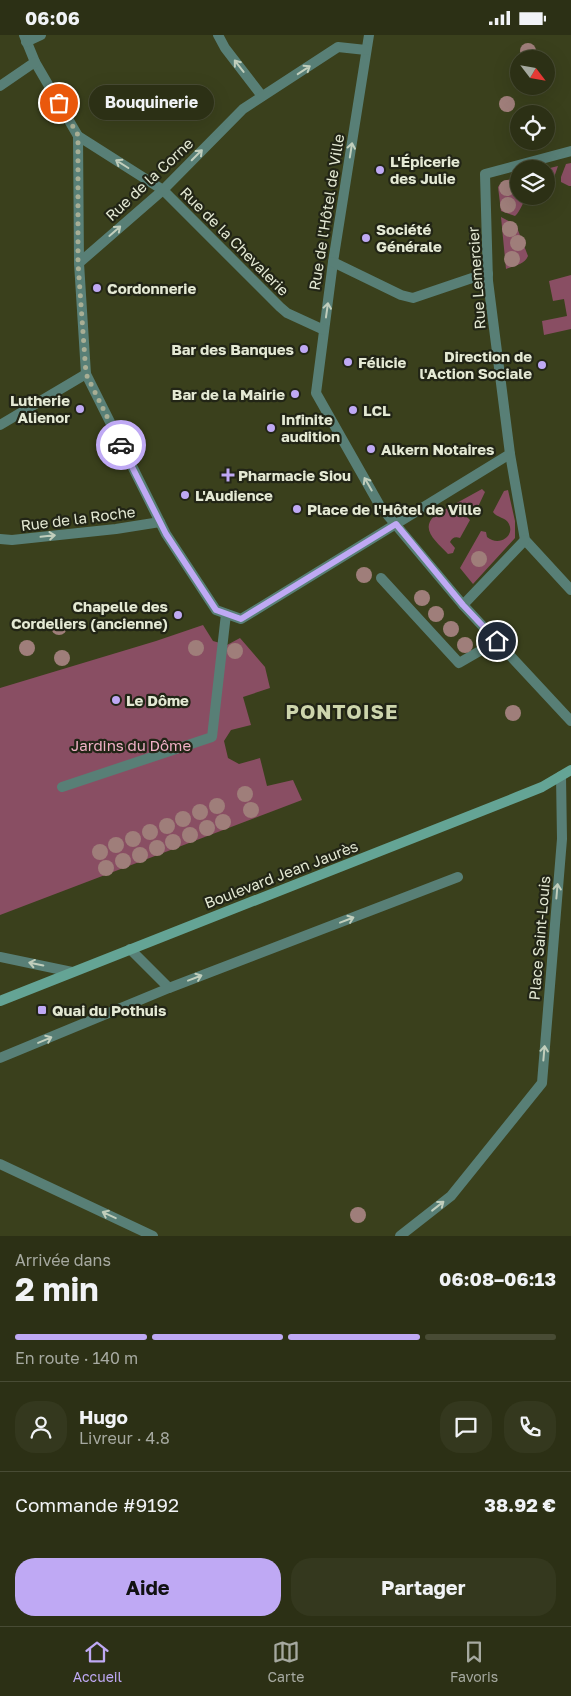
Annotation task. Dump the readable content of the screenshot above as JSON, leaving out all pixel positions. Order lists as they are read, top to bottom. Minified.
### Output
{"streets":{"main road":["Boulevard Jean Jaurès"],"street":["Rue de la Corne","Rue de l'Hôtel de Ville","Rue de la Chevalerie","Rue Lemercier","Rue de la Roche","Place Saint-Louis"]},"crossings":[["Rue de la Corne","Rue de l'Hôtel de Ville"],["Rue de la Corne","Rue de la Chevalerie"],["Rue de l'Hôtel de Ville","Rue de la Chevalerie"],["Boulevard Jean Jaurès","Place Saint-Louis"]],"one_way":["Rue de la Corne","Rue de l'Hôtel de Ville","Rue de la Roche","Place Saint-Louis"],"districts":["PONTOISE"],"parks":["Jardins du Dôme"],"places":{"other":["Bouquinerie","L'Épicerie des Julie","Société Générale","Cordonnerie","Bar des Banques","Félicie","Direction de l'Action Sociale","Bar de la Mairie","Lutherie Alienor","LCL","Infinite audition","Alkern Notaires","L'Audience","Place de l'Hôtel de Ville","Chapelle des Cordeliers (ancienne)","Le Dôme"],"health":["Pharmacie Siou"],"transit":["Quai du Pothuis"]},"north":"bottom right","page":{"status":"06:06","bubble":"Bouquinerie","heading":["2 min","Arrivée dans","06:08–06:13"],"panel":["Hugo","Livreur · 4.8","Commande #9192","38.92 €"],"bar":"En route · 140 m","buttons":["Aide","Partager"],"tabs":["Accueil","Carte","Favoris"]}}
